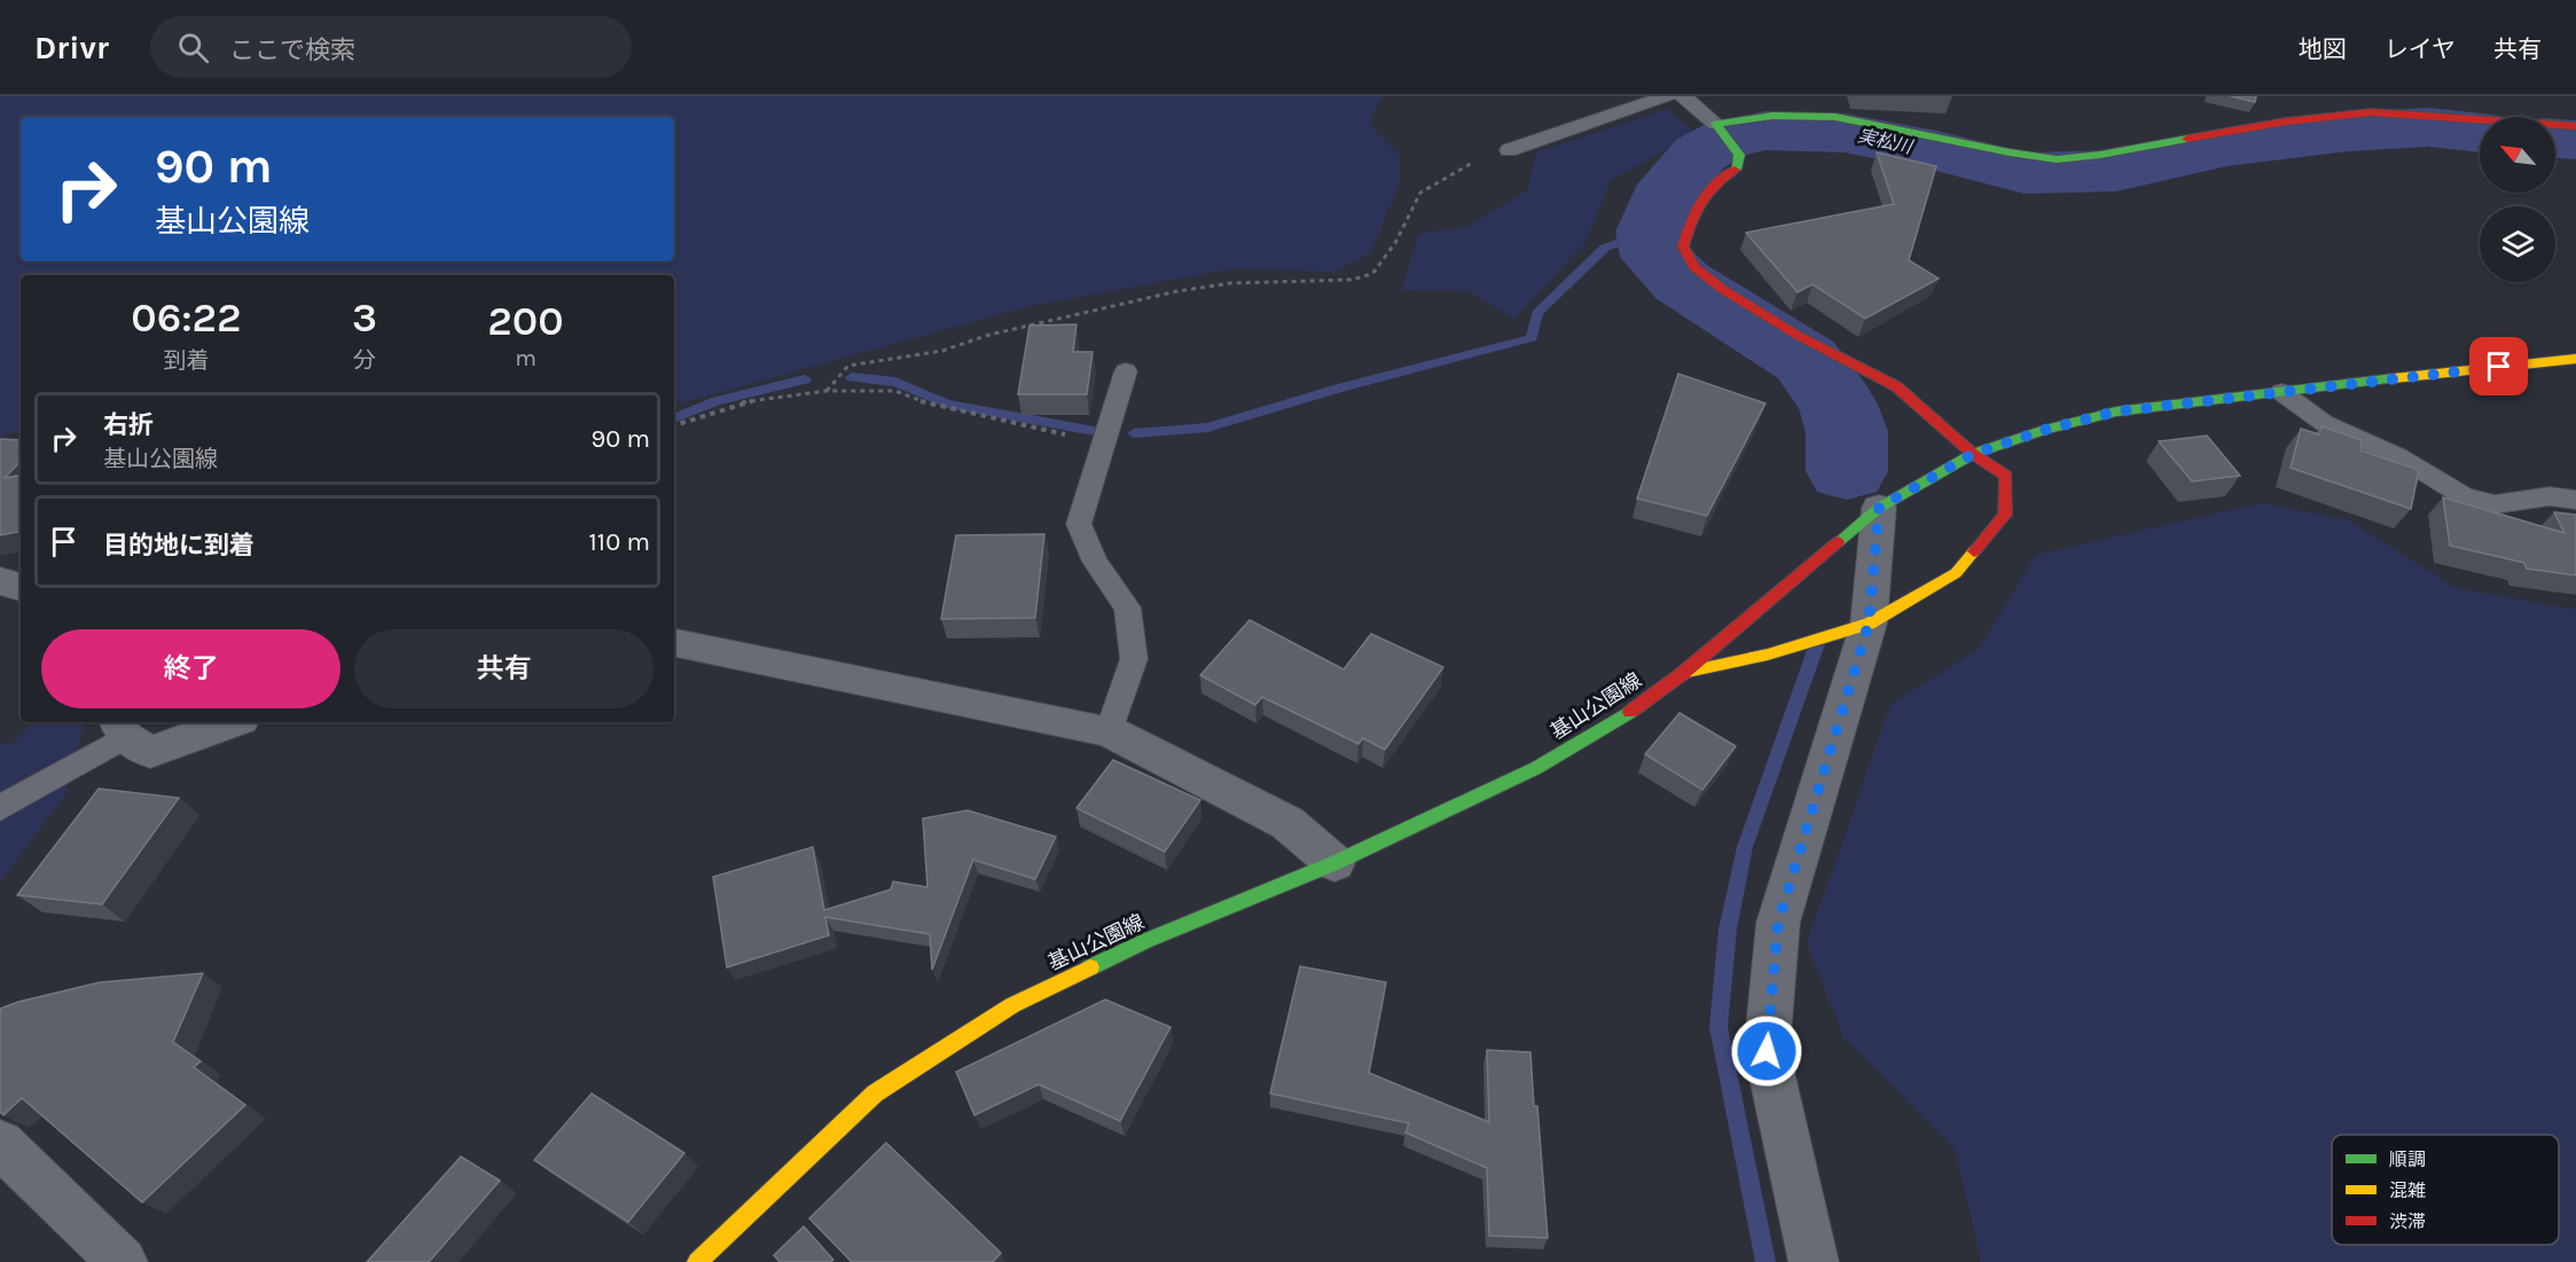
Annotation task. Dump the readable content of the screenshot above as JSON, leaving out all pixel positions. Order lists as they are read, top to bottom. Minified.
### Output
{"streets":{"street":["基山公園線"]},"water":["実松川"],"legend":["順調","混雑","渋滞"],"north":"top left","page":{"header":"Drivr","search":"ここで検索","nav":["地図","レイヤ","共有"],"turn":["90 m","基山公園線"],"eta":["06:22","到着","3","分","200","m"],"list":[{"name":"右折","note":"基山公園線","value":"90 m"},{"name":"目的地に到着","value":"110 m"}],"buttons":["終了","共有"]}}
